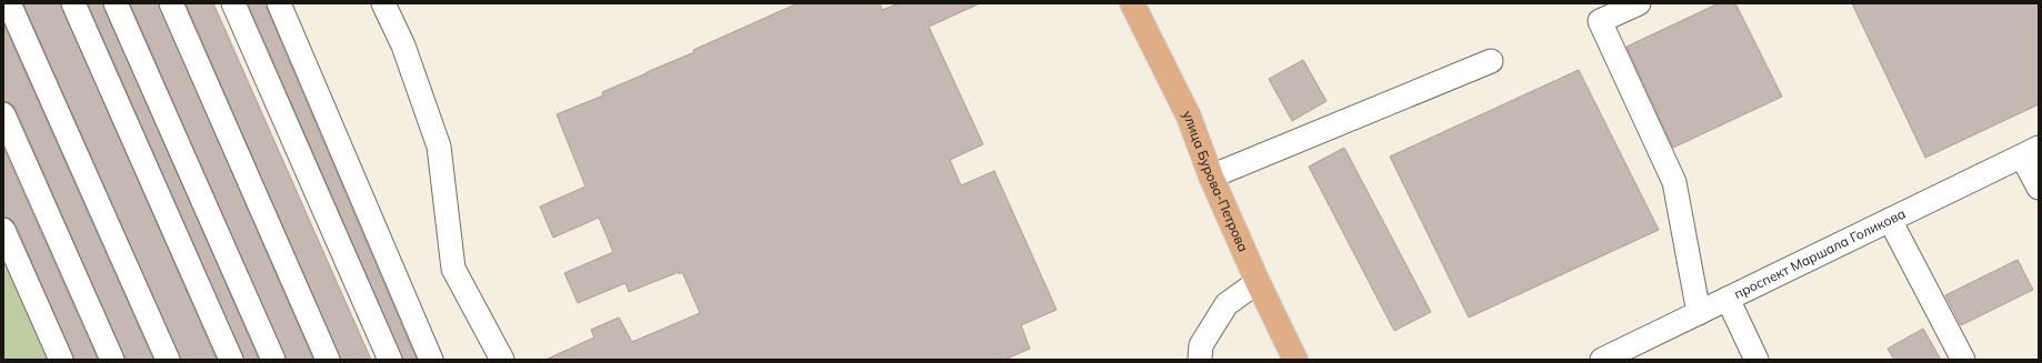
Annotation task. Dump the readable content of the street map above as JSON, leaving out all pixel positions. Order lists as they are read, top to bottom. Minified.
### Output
{"streets":{"main road":["улица Бурова-Петрова"],"street":["проспект Маршала Голикова"]}}
